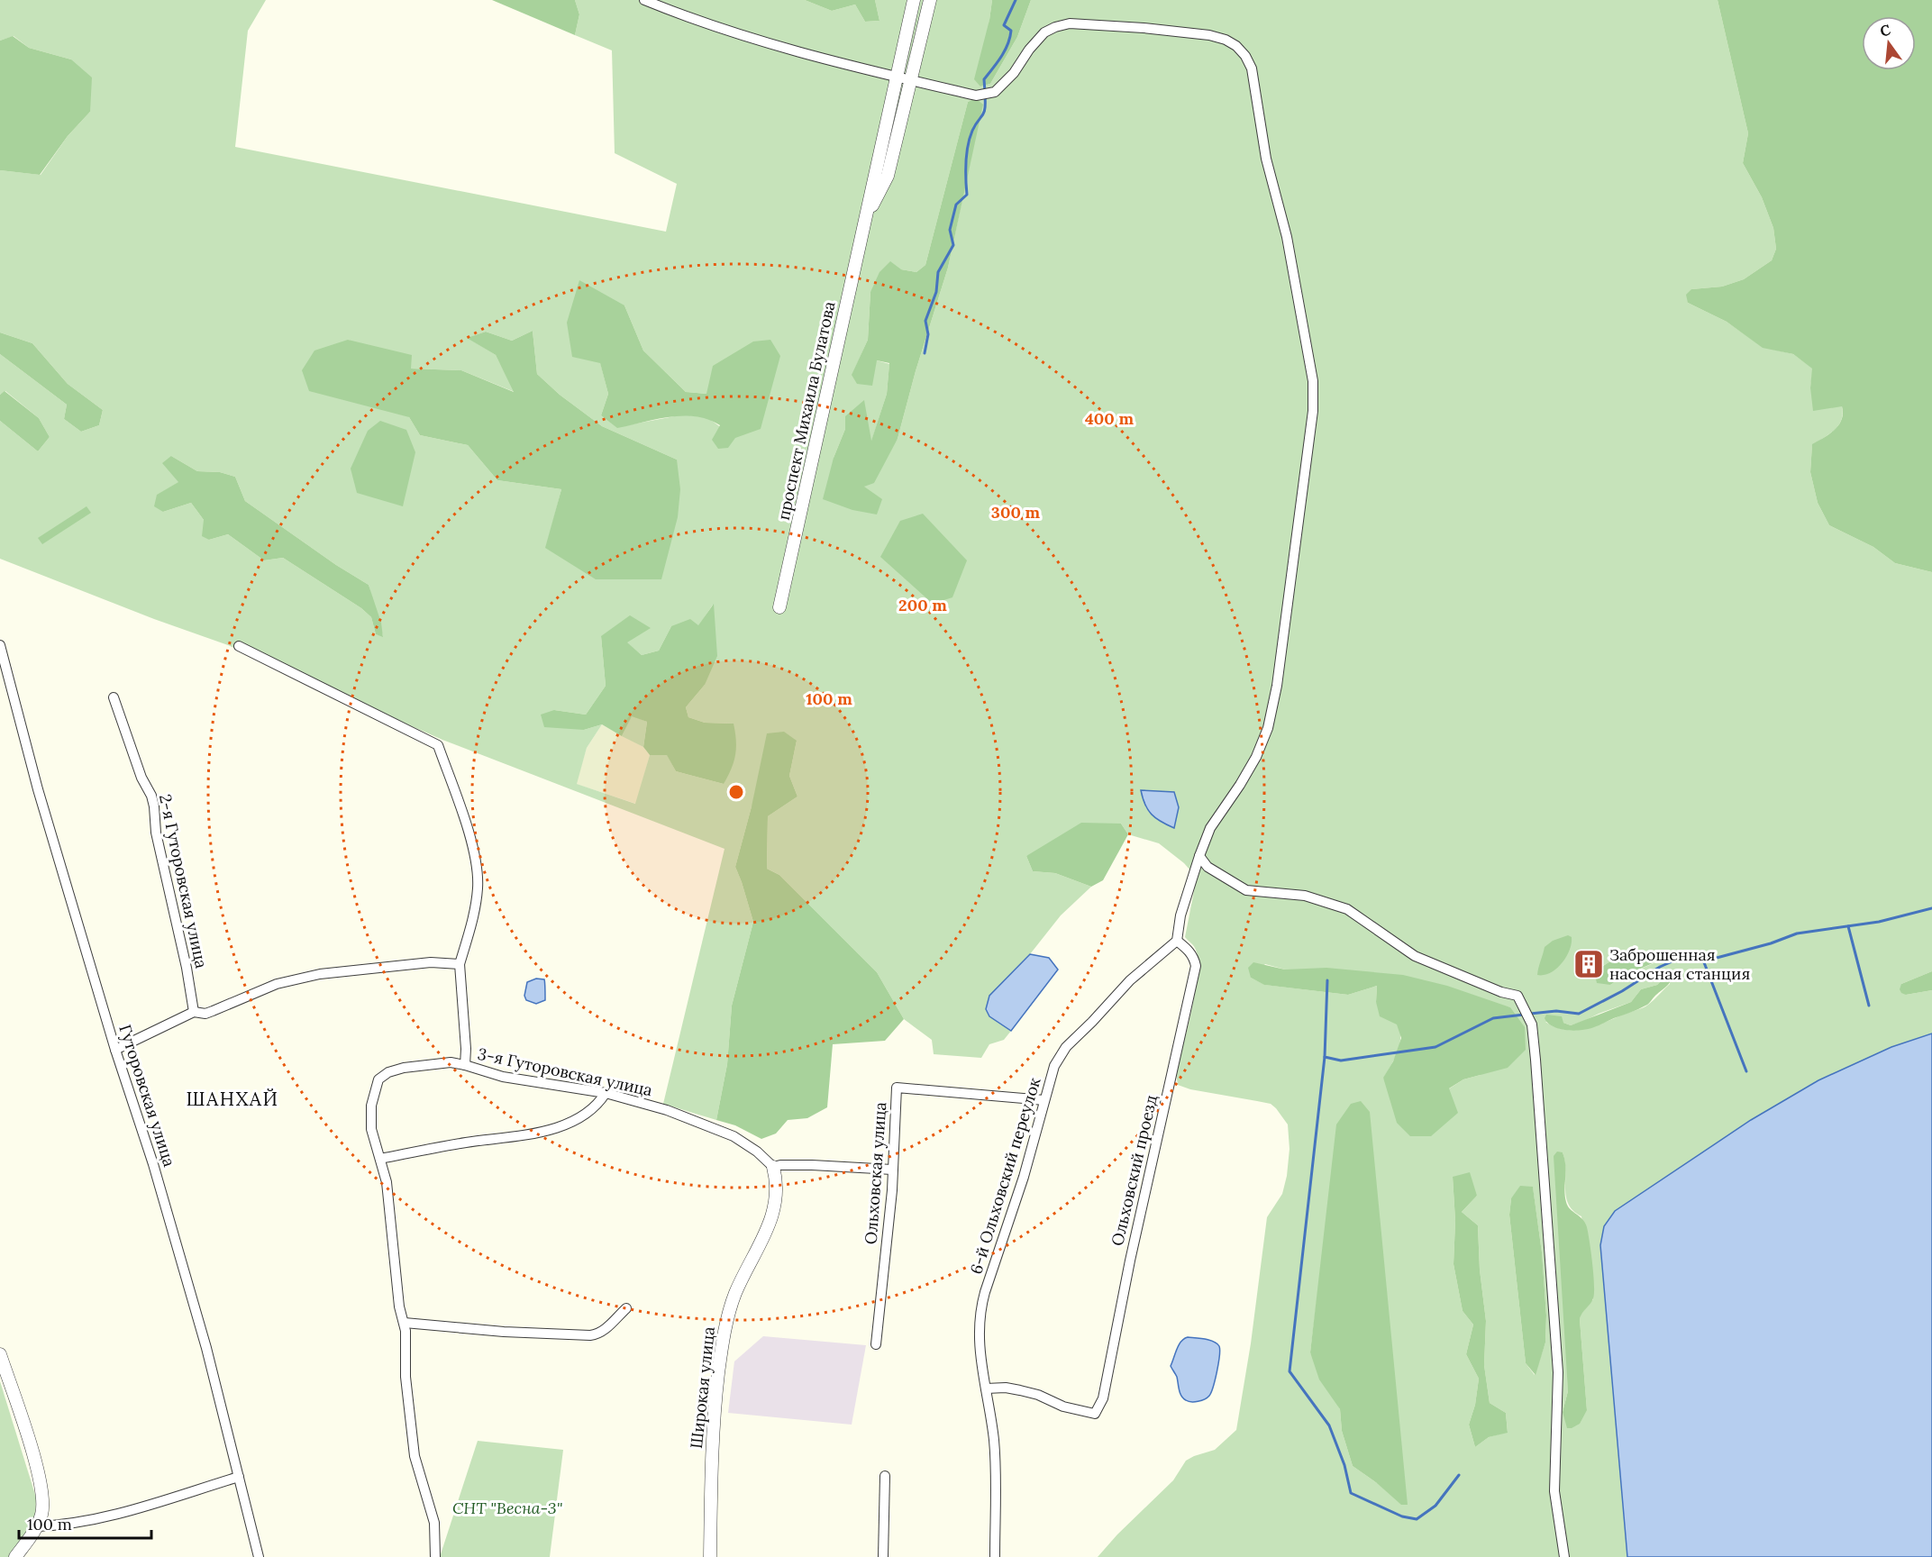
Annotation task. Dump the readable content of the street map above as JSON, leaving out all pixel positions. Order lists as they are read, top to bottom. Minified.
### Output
{"streets":{"street":["проспект Михаила Булатова","2-я Гуторовская улица","3-я Гуторовская улица","Гуторовская улица","Ольховский проезд","Ольховская улица","6-й Ольховский переулок","Широкая улица"]},"crossings":[["3-я Гуторовская улица","Широкая улица"],["Ольховский проезд","6-й Ольховский переулок"],["Ольховская улица","6-й Ольховский переулок"]],"districts":["ШАНХАЙ"],"parks":["СНТ \"Весна-3\""],"places":{"building":["Заброшенная насосная станция"]},"scale_bar":"100 m","north":"top","rings":["400 m","300 m","200 m","100 m"]}
